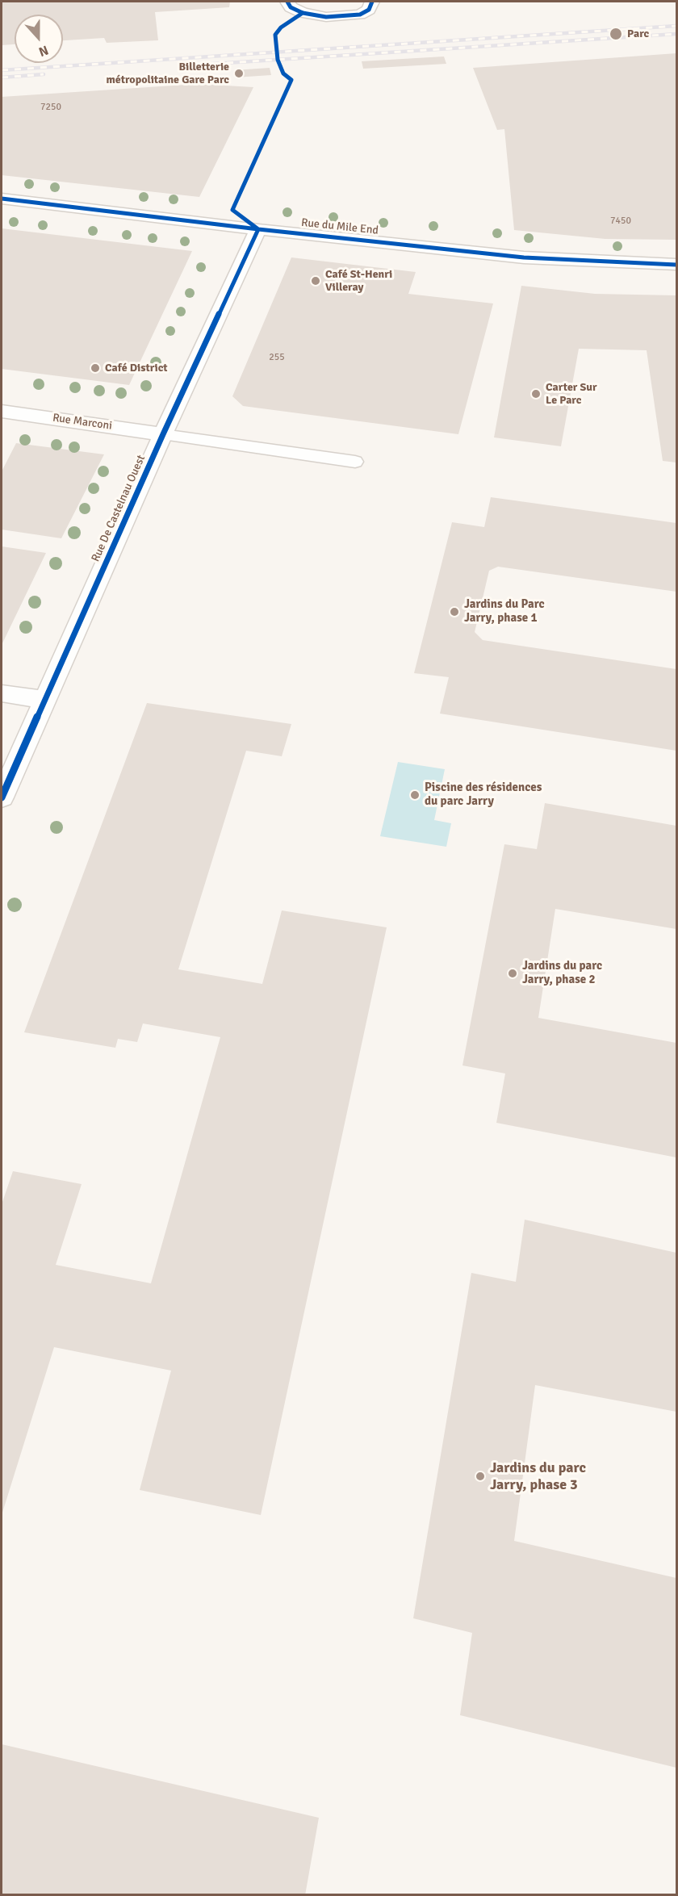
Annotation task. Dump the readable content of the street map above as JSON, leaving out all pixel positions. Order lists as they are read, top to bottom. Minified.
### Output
{"streets":{"street":["Rue du Mile End","Rue Marconi","Rue De Castelnau Ouest"]},"crossings":[["Rue du Mile End","Rue De Castelnau Ouest"],["Rue Marconi","Rue De Castelnau Ouest"]],"places":["Parc","Billetterie métropolitaine Gare Parc","Café St-Henri Villeray","Café District","Carter Sur Le Parc","Jardins du Parc Jarry, phase 1","Piscine des résidences du parc Jarry","Jardins du parc Jarry, phase 2","Jardins du parc Jarry, phase 3"],"house_numbers":["7250","7450","255"],"north":"bottom"}
